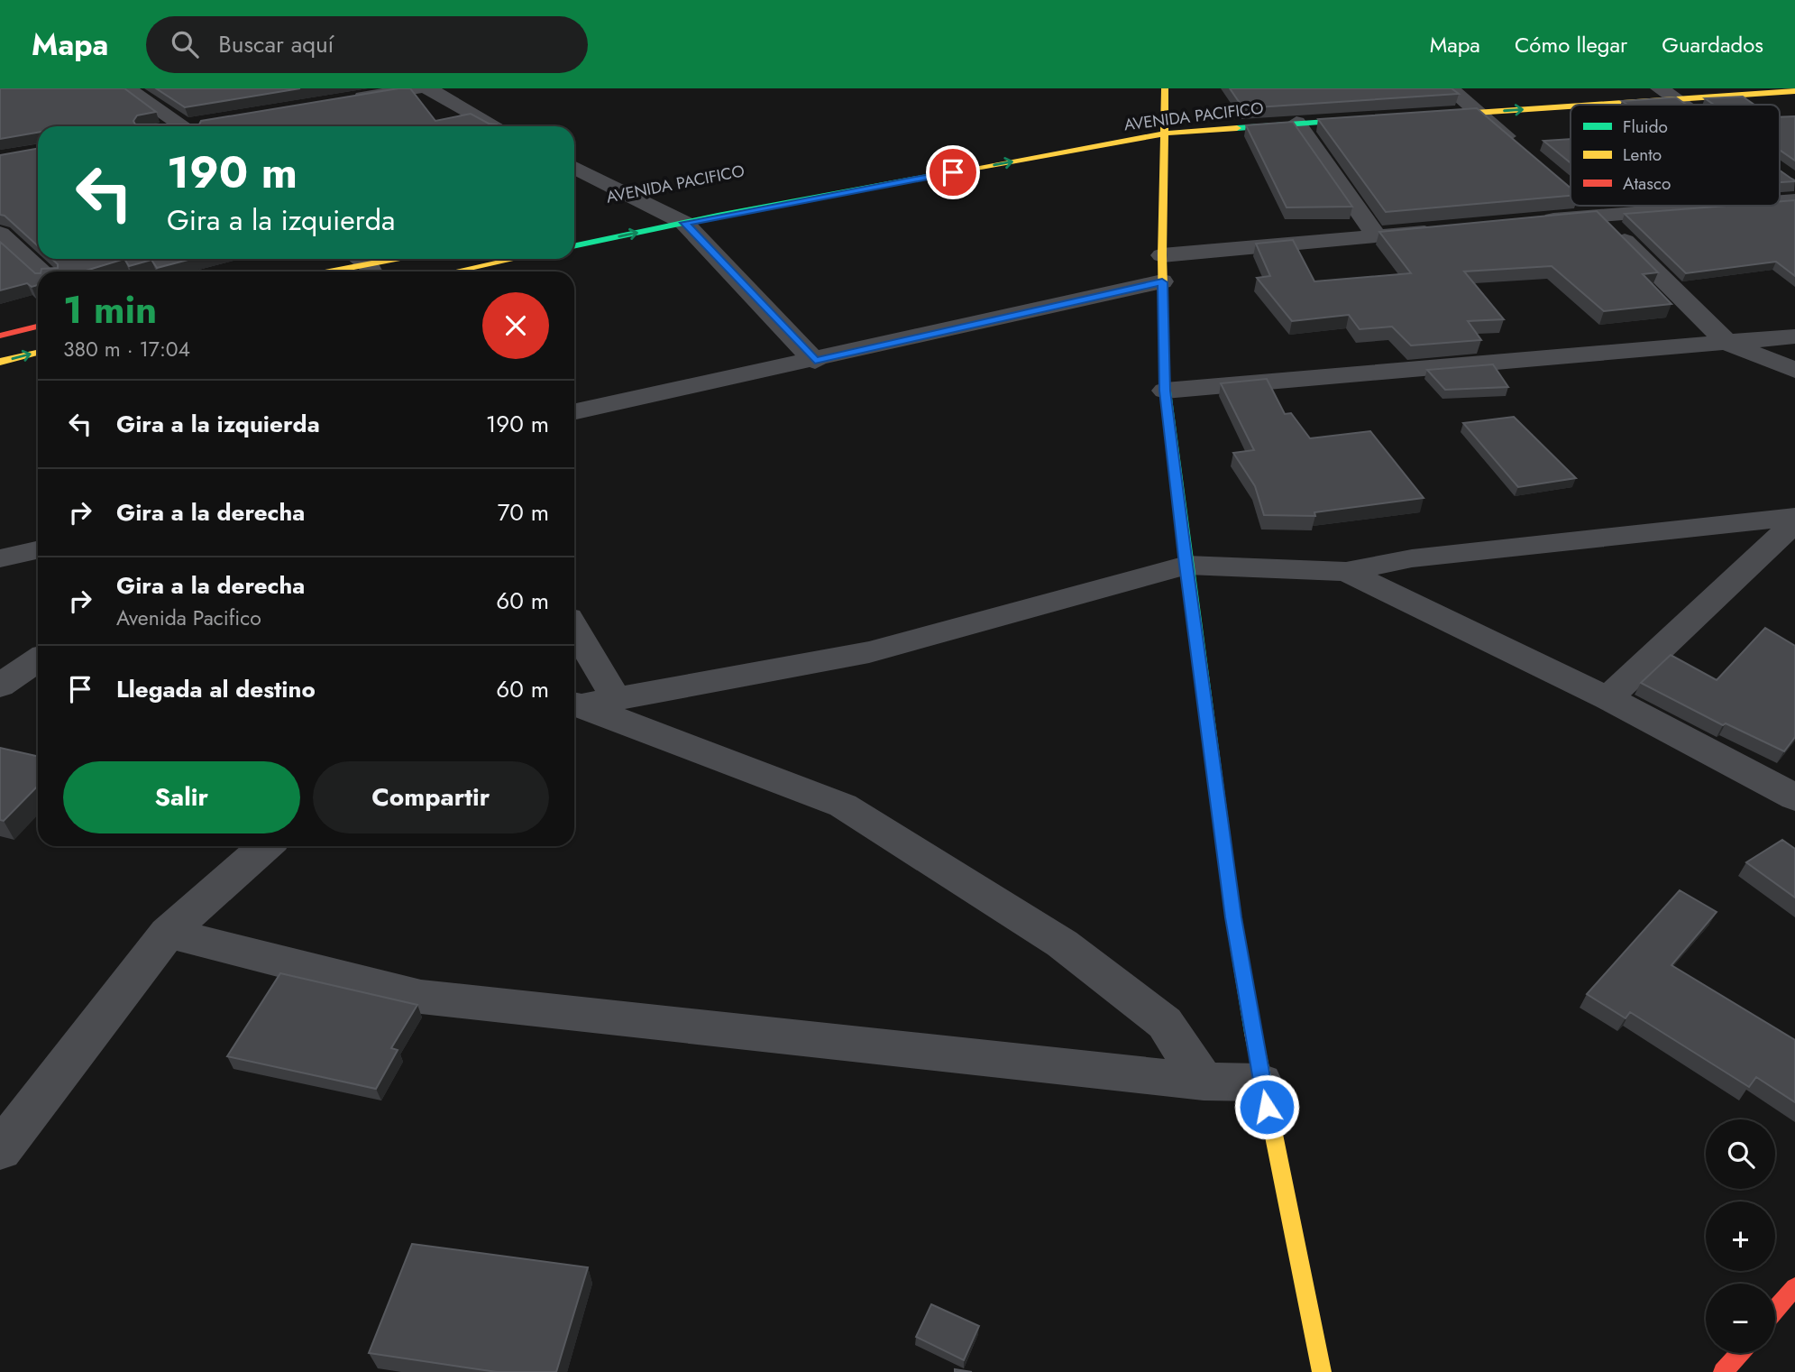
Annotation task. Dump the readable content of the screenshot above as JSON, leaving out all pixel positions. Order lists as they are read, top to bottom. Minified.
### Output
{"streets":{"main road":["AVENIDA PACIFICO"]},"one_way":["AVENIDA PACIFICO"],"legend":["Fluido","Lento","Atasco"],"page":{"header":"Mapa","search":"Buscar aquí","nav":["Mapa","Cómo llegar","Guardados"],"turn":["190 m","Gira a la izquierda"],"heading":["1 min","380 m · 17:04"],"list":[{"name":"Gira a la izquierda","value":"190 m"},{"name":"Gira a la derecha","value":"70 m"},{"name":"Gira a la derecha","note":"Avenida Pacifico","value":"60 m"},{"name":"Llegada al destino","value":"60 m"}],"buttons":["Salir","Compartir"],"map_buttons":["+","−"]}}
